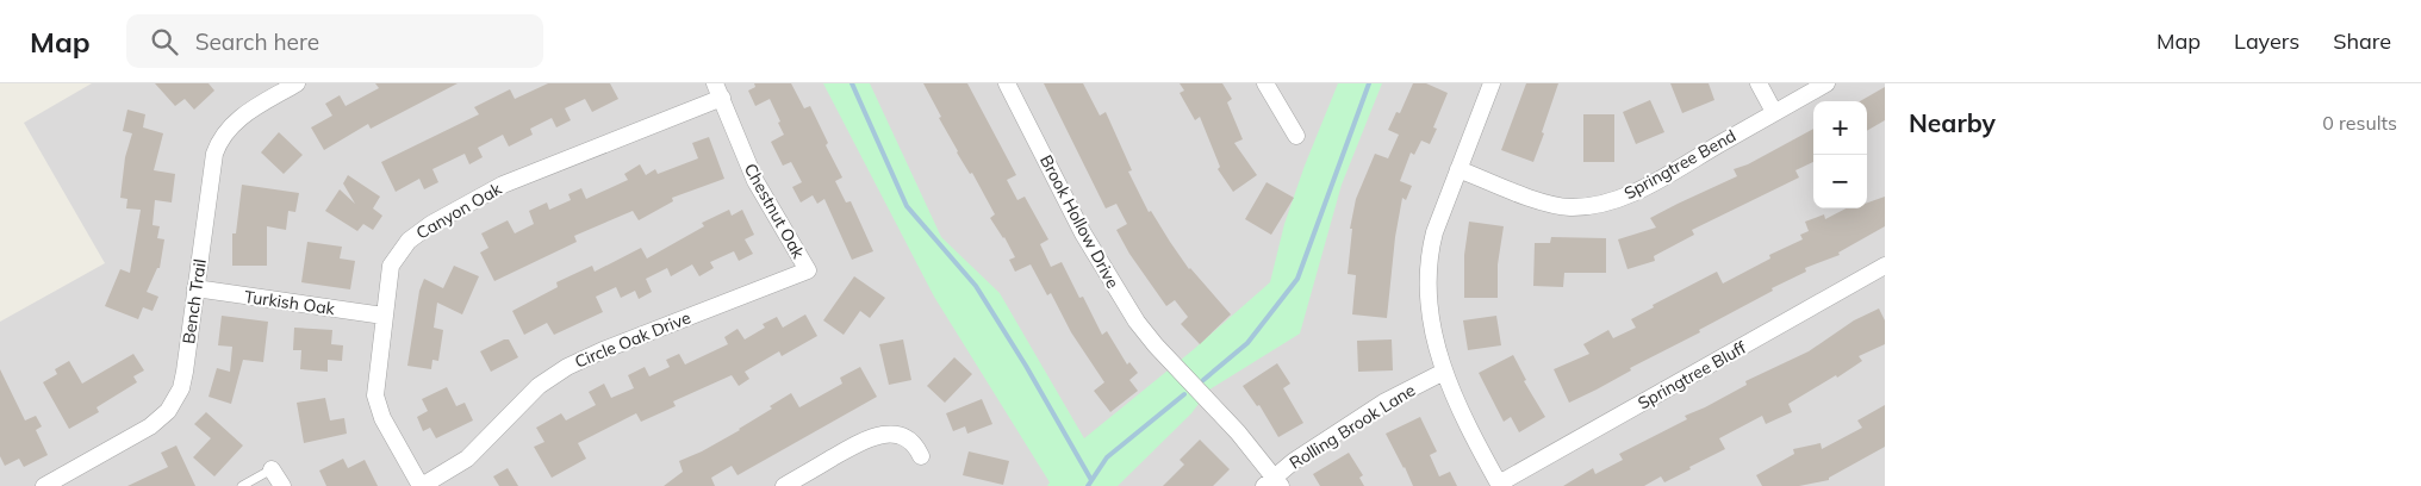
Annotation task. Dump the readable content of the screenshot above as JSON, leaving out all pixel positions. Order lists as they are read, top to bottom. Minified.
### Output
{"streets":{"street":["Springtree Bend","Canyon Oak","Chestnut Oak","Brook Hollow Drive","Bench Trail","Turkish Oak","Circle Oak Drive","Springtree Bluff","Rolling Brook Lane"]},"crossings":[["Canyon Oak","Chestnut Oak"],["Canyon Oak","Turkish Oak"],["Canyon Oak","Circle Oak Drive"],["Chestnut Oak","Circle Oak Drive"],["Brook Hollow Drive","Rolling Brook Lane"],["Bench Trail","Turkish Oak"]],"page":{"header":"Map","search":"Search here","nav":["Map","Layers","Share"],"heading":["Nearby","0 results"],"map_buttons":["+","−"]}}
